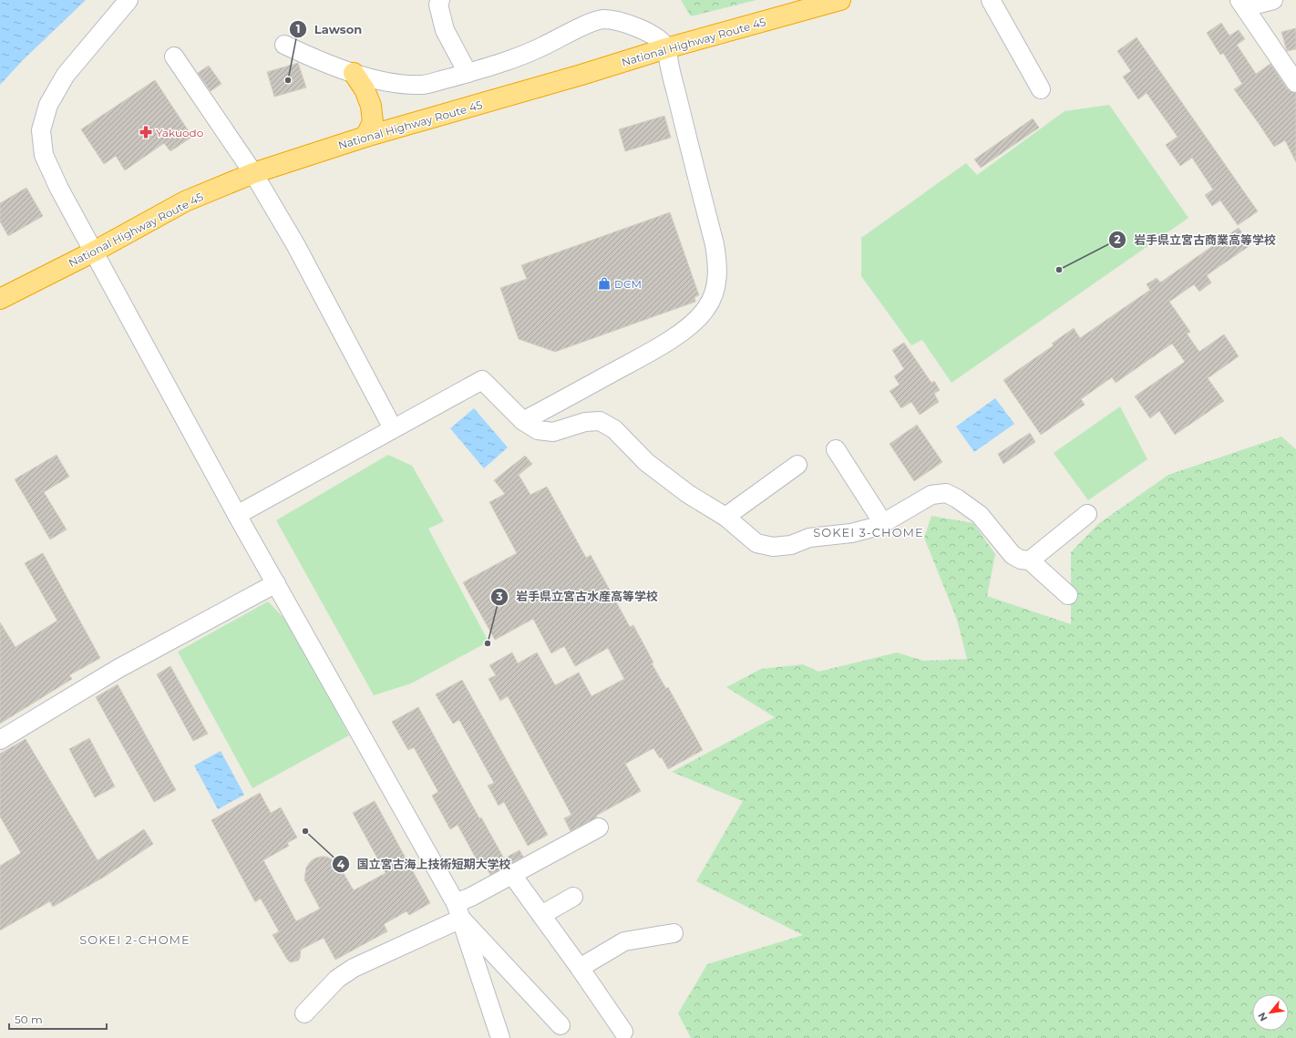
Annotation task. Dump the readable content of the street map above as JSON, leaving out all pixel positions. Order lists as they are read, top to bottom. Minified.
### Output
{"streets":{"highway":["National Highway Route 45"]},"districts":["SOKEI 3-CHOME","SOKEI 2-CHOME"],"places":{"other":["Lawson","岩手県立宮古商業高等学校","岩手県立宮古水産高等学校","国立宮古海上技術短期大学校"],"pharmacy":["Yakuodo"],"shop":["DCM"]},"scale_bar":"50 m","north":"bottom left"}
